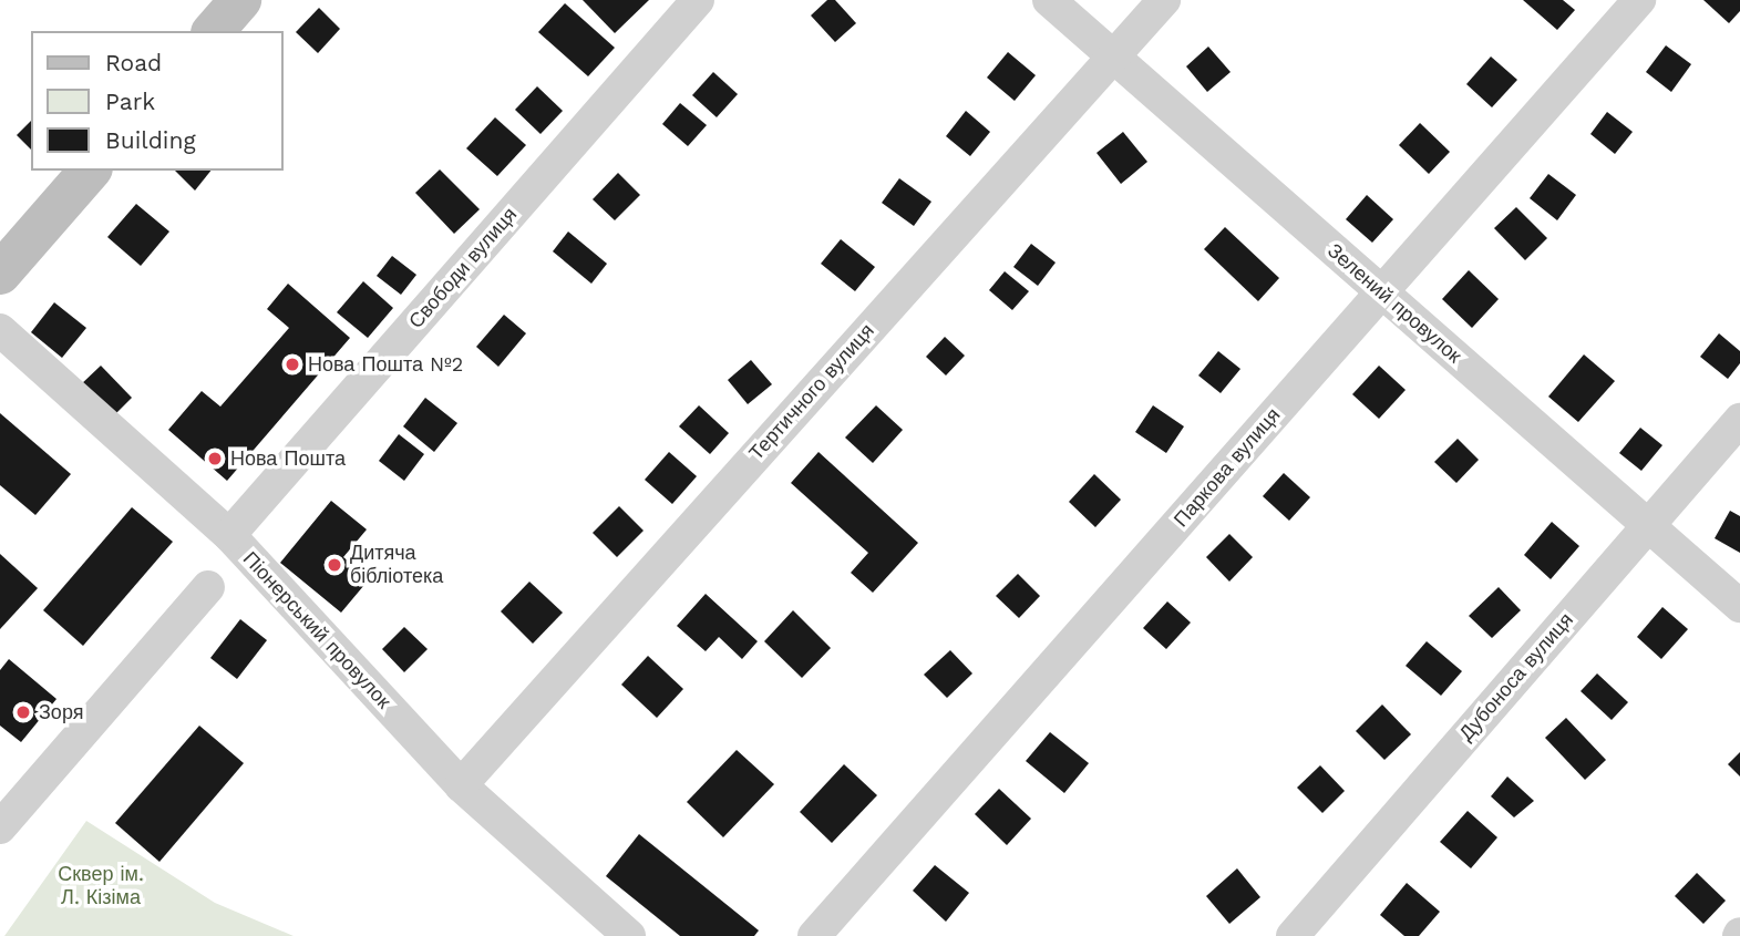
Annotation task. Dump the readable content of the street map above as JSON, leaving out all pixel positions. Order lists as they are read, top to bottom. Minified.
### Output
{"streets":{"street":["Свободи вулиця","Зелений провулок","Тертичного вулиця","Паркова вулиця","Піонерський провулок","Дубоноса вулиця"]},"crossings":[["Свободи вулиця","Піонерський провулок"],["Зелений провулок","Тертичного вулиця"],["Зелений провулок","Паркова вулиця"],["Зелений провулок","Дубоноса вулиця"],["Тертичного вулиця","Піонерський провулок"]],"parks":["Сквер ім. Л. Кізіма"],"places":["Нова Пошта №2","Нова Пошта","Дитяча бібліотека","Зоря"],"legend":["Road","Park","Building"]}
